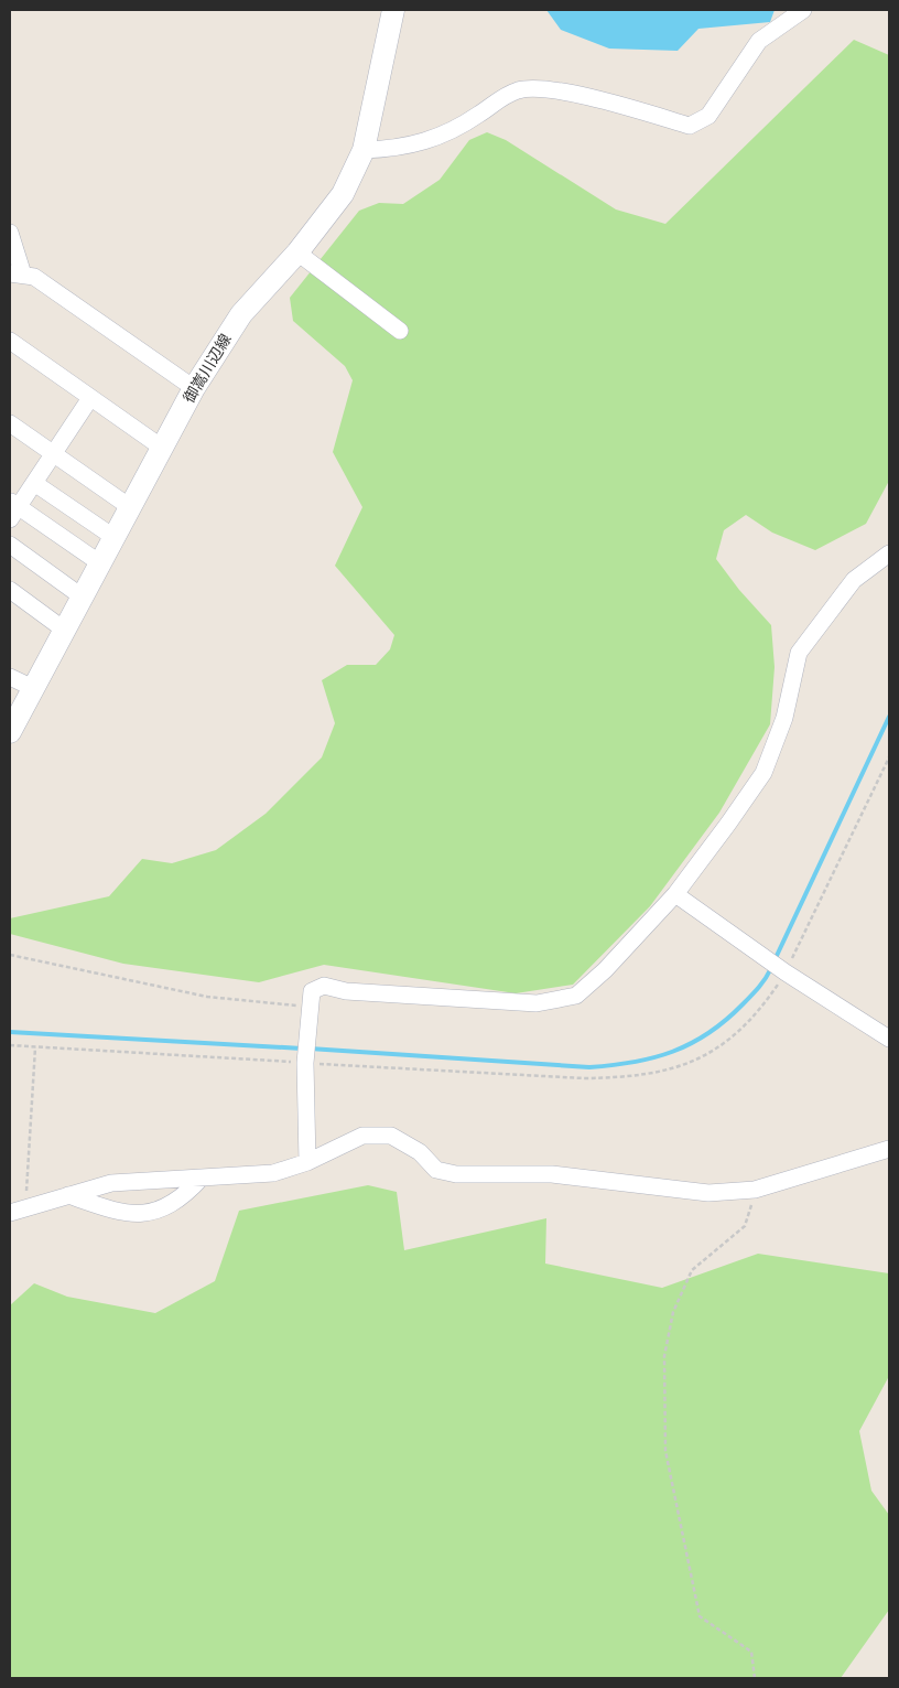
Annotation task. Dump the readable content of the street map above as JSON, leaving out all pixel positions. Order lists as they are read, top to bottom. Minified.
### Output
{"streets":{"main road":["御嵩川辺線"]}}
